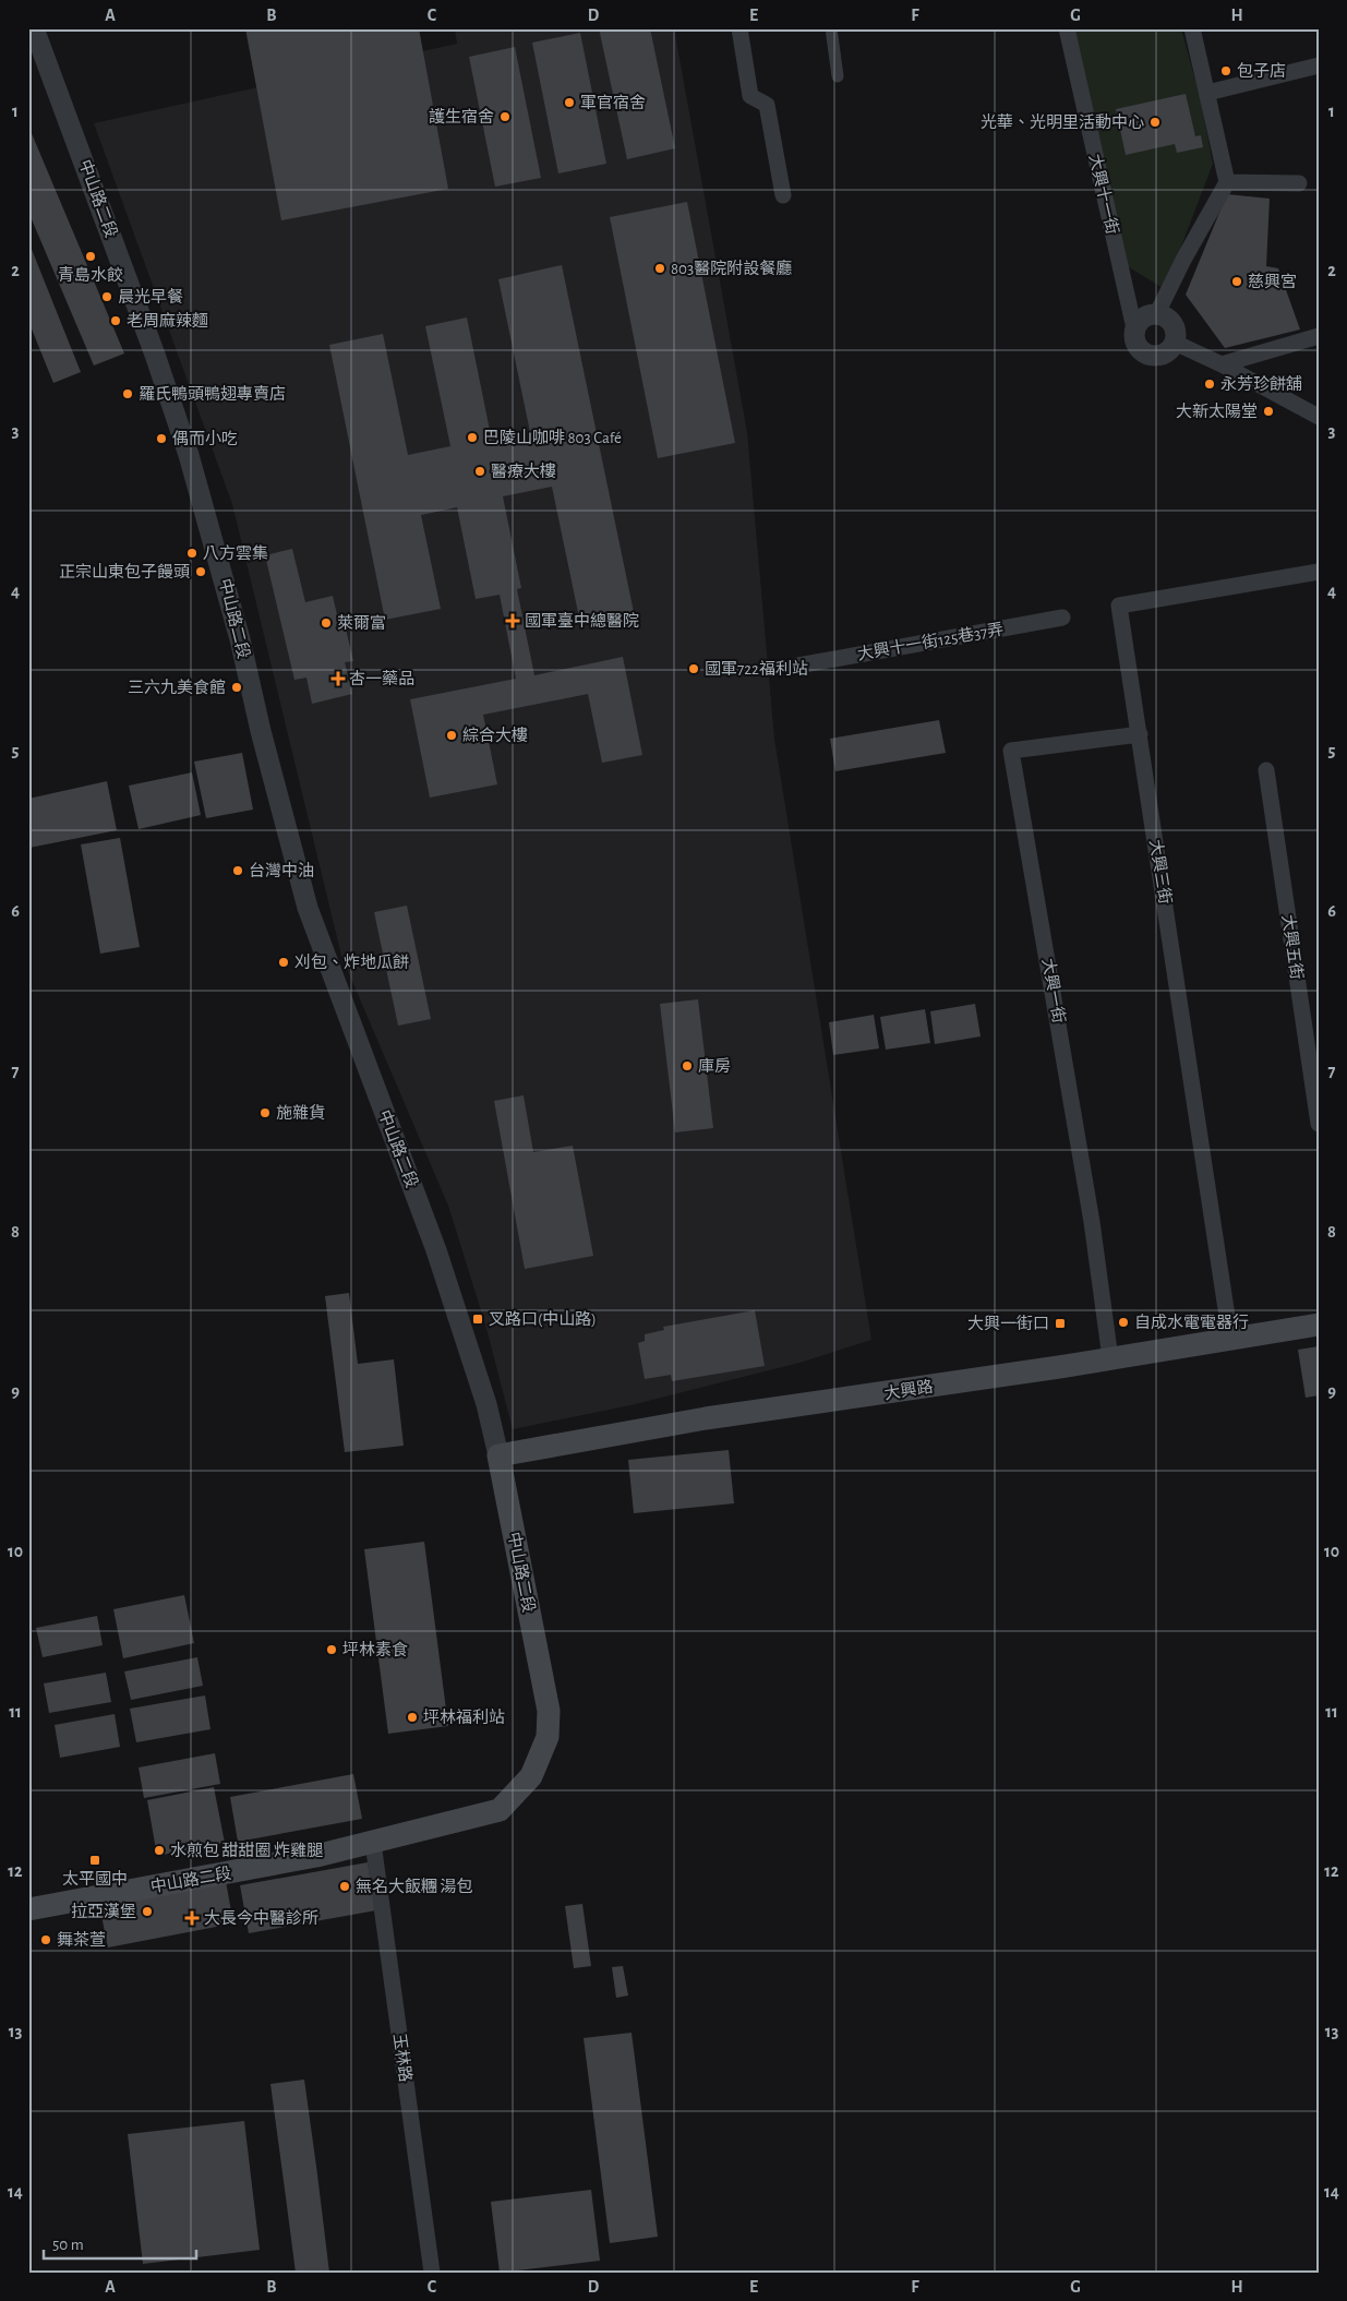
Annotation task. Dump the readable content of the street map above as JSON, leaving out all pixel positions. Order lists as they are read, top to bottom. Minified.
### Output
{"streets":{"main road":["中山路二段","大興路"],"street":["大興十一街","大興十一街125巷37弄","大興三街","大興五街","大興一街","玉林路"]},"crossings":[["中山路二段","大興路"],["中山路二段","玉林路"],["大興三街","大興一街"],["大興三街","大興路"],["大興一街","大興路"]],"places":{"other":["包子店","軍官宿舍","護生宿舍","光華、光明里活動中心","青島水餃","803醫院附設餐廳","慈興宮","晨光早餐","老周麻辣麵","永芳珍餅舖","羅氏鴨頭鴨翅專賣店","大新太陽堂","巴陵山咖啡 803 Café","偶而小吃","醫療大樓","八方雲集","正宗山東包子饅頭","萊爾富","國軍722福利站","三六九美食館","綜合大樓","台灣中油","刈包、炸地瓜餅","庫房","施雜貨","自成水電電器行","坪林素食","坪林福利站","水煎包 甜甜圈 炸雞腿","無名大飯糰 湯包","拉亞漢堡","舞茶萱"],"health":["國軍臺中總醫院","杏一藥品","大長今中醫診所"],"transit":["叉路口(中山路)","大興一街口","太平國中"]},"scale_bar":"50 m","grid":{"columns":["A","B","C","D","E","F","G","H"],"rows":["1","2","3","4","5","6","7","8","9","10","11","12","13","14"]}}
